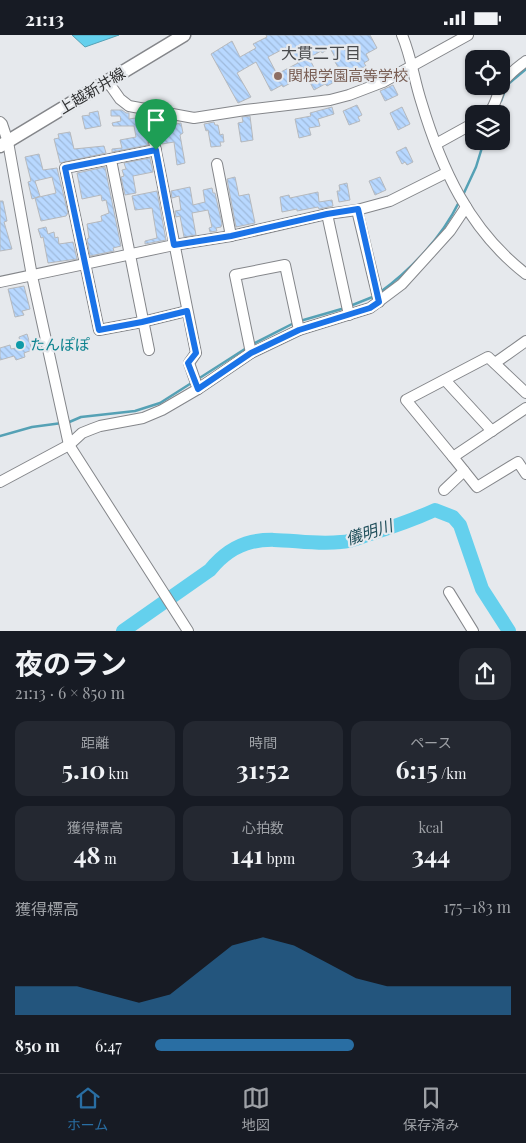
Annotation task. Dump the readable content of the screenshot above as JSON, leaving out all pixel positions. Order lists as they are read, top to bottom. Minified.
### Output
{"streets":{"main road":["上越新井線"]},"districts":["大貫二丁目"],"water":["儀明川"],"places":["関根学園高等学校","たんぽぽ"],"page":{"status":"21:13","heading":["夜のラン","21:13 · 6 × 850 m"],"stats":[["距離","5.10 km"],["時間","31:52"],["ペース","6:15 /km"],["獲得標高","48 m"],["心拍数","141 bpm"],["kcal","344"]],"chart":["獲得標高","175–183 m"],"list":[{"name":"850 m","note":"6:47"}],"tabs":["ホーム","地図","保存済み"]}}
